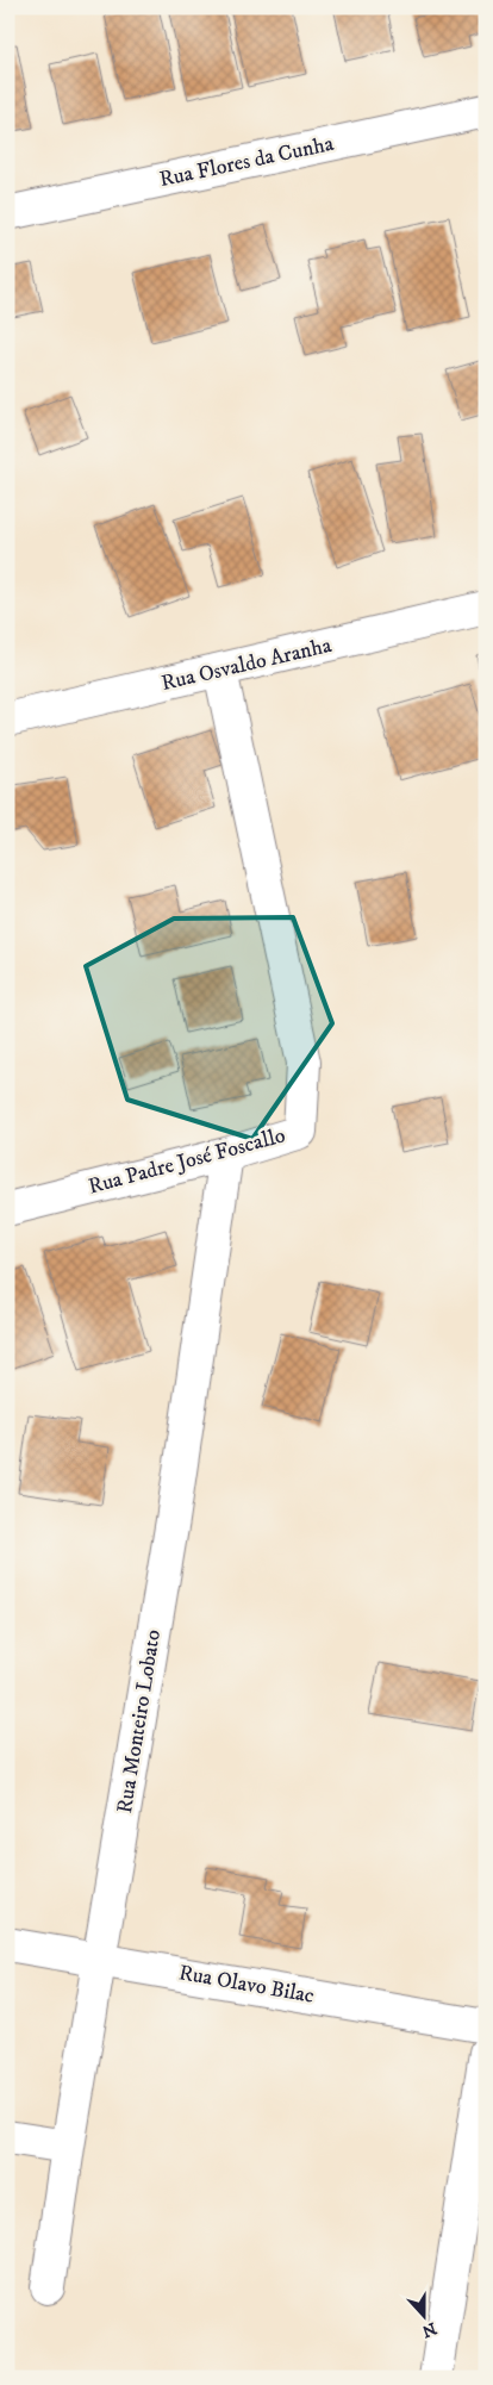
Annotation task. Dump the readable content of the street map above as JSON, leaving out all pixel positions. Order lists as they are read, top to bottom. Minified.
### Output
{"streets":{"street":["Rua Flores da Cunha","Rua Osvaldo Aranha","Rua Padre José Foscallo","Rua Monteiro Lobato","Rua Olavo Bilac"]},"crossings":[["Rua Osvaldo Aranha","Rua Padre José Foscallo"],["Rua Padre José Foscallo","Rua Monteiro Lobato"],["Rua Monteiro Lobato","Rua Olavo Bilac"]],"north":"bottom"}
